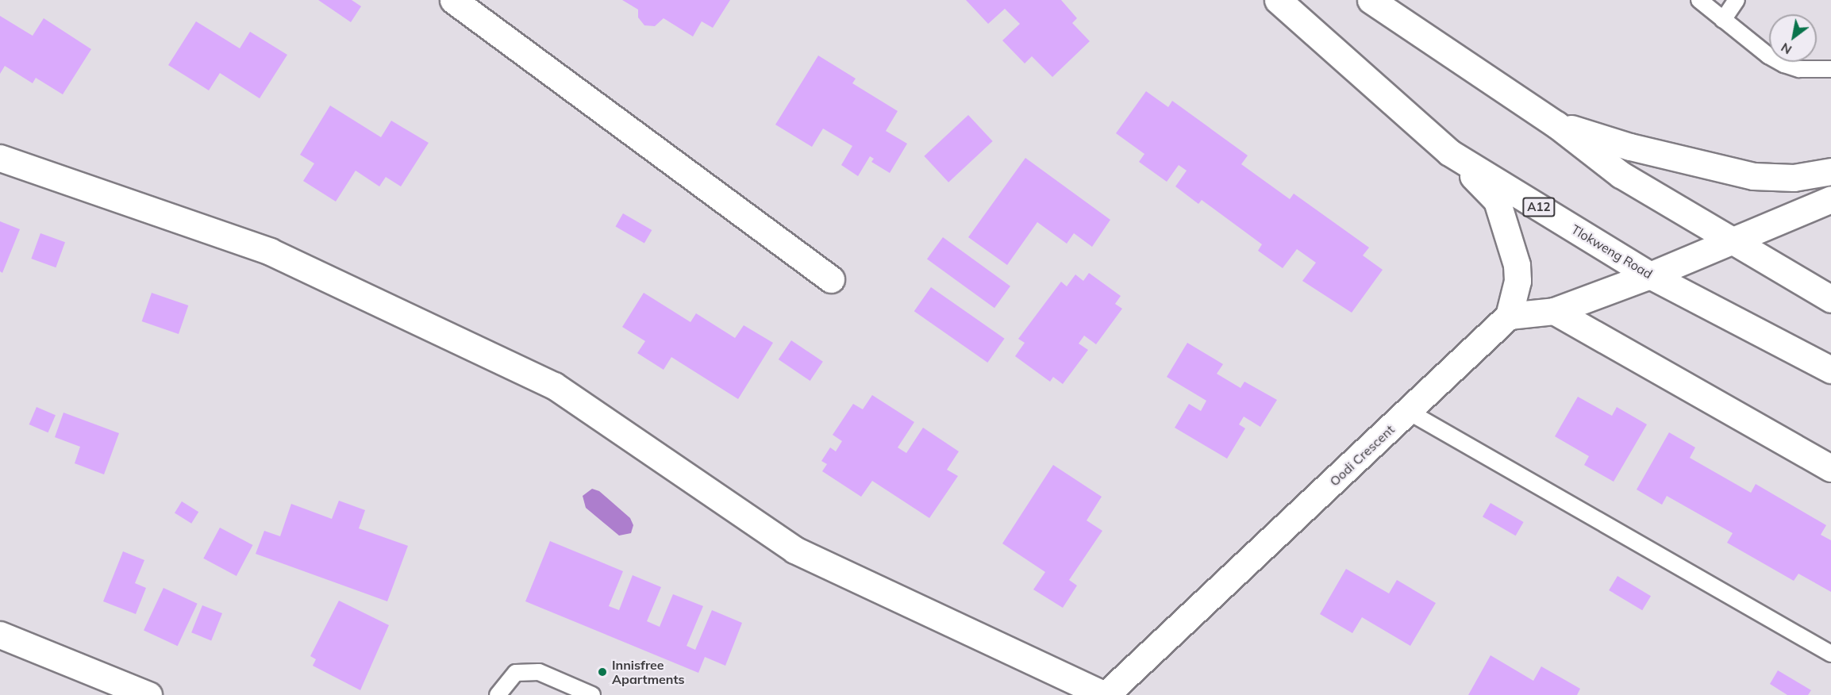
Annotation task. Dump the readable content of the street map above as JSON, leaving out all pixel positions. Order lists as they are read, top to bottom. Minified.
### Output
{"streets":{"street":["A12","Tlokweng Road","Oodi Crescent"]},"places":["Innisfree Apartments"],"north":"bottom left"}
